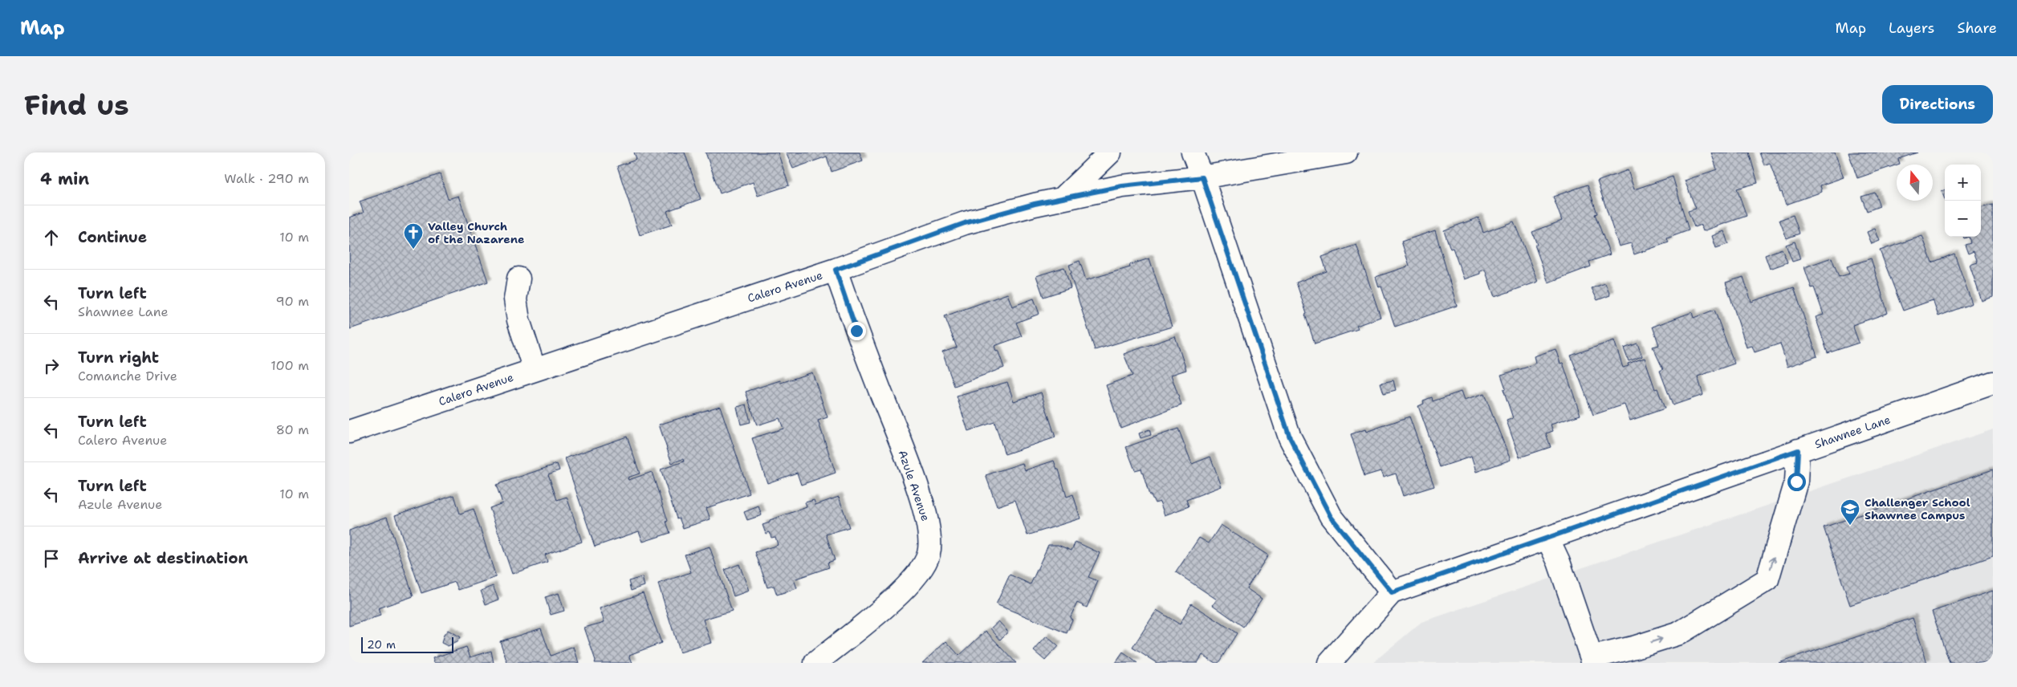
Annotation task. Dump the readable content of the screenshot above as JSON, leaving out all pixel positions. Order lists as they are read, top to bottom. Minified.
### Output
{"streets":{"street":["Calero Avenue","Shawnee Lane","Azule Avenue"]},"crossings":[["Calero Avenue","Azule Avenue"]],"places":{"church":["Valley Church of the Nazarene"],"school or university":["Challenger School Shawnee Campus"]},"scale_bar":"20 m","north":"top","page":{"header":"Map","nav":["Map","Layers","Share"],"buttons":"Directions","title":"Find us","heading":["4 min","Walk · 290 m"],"map_buttons":["+","−"],"list":[["Continue","10 m"],["Turn left","Shawnee Lane","90 m"],["Turn right","Comanche Drive","100 m"],["Turn left","Calero Avenue","80 m"],["Turn left","Azule Avenue","10 m"],"Arrive at destination"],"scale":"20 m"}}
